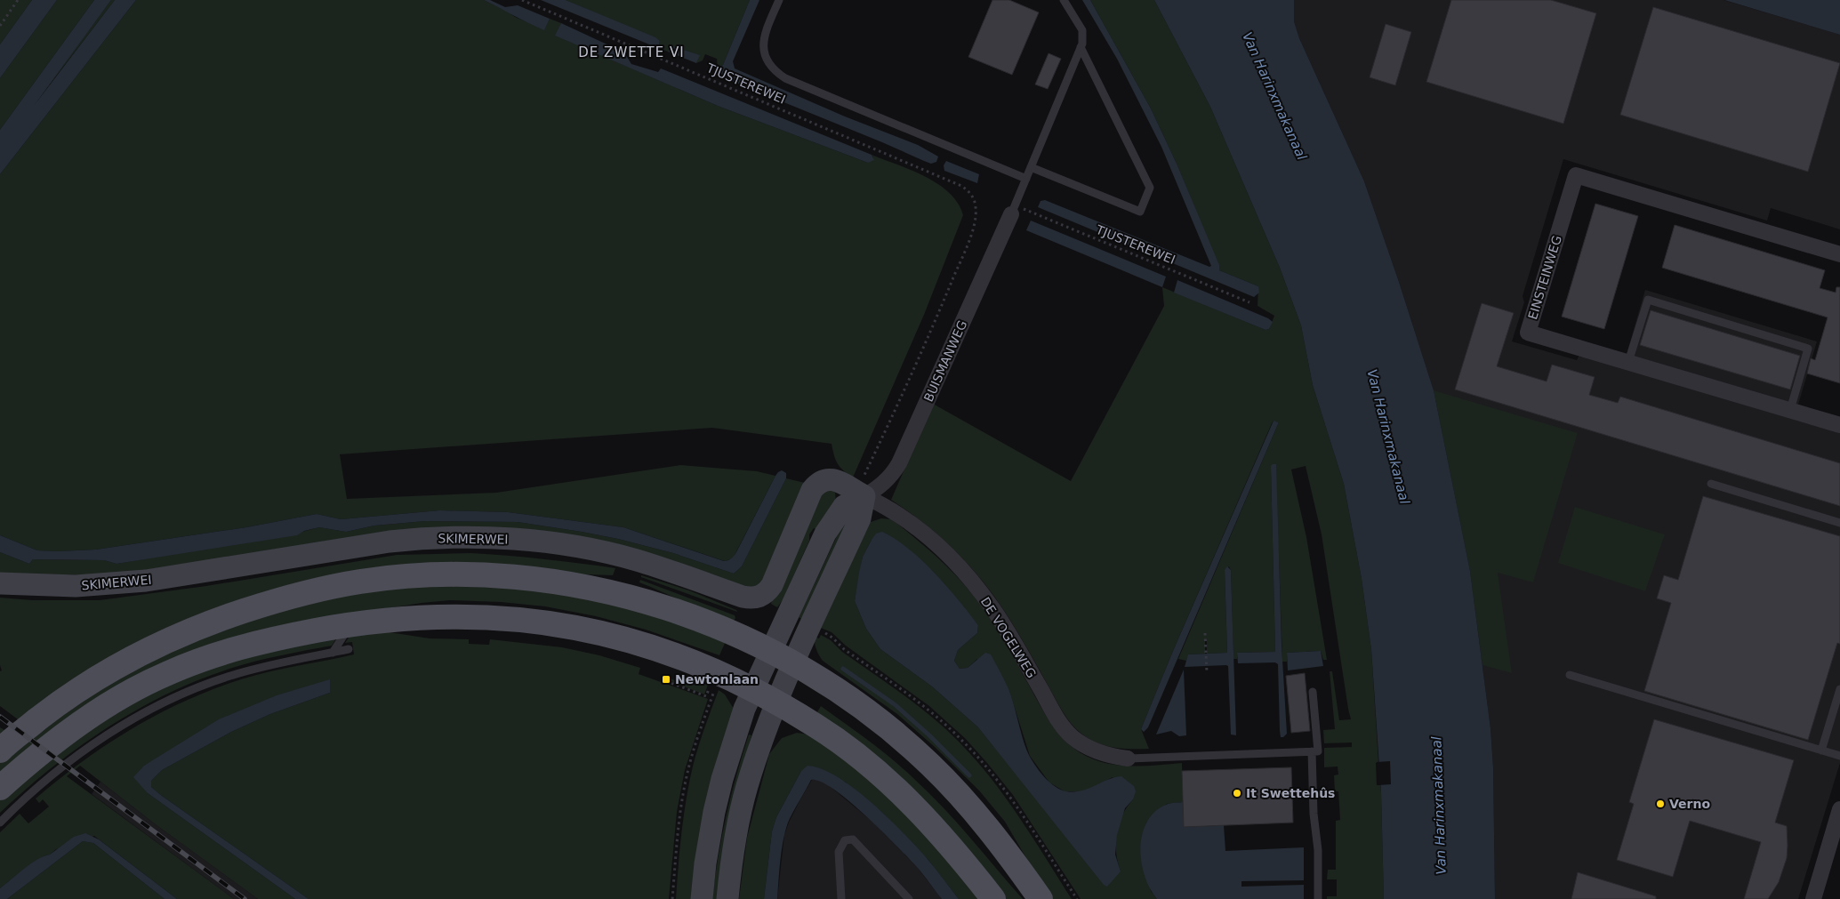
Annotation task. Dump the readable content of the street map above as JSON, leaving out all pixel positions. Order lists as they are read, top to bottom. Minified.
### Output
{"streets":{"street":["EINSTEINWEG","BUISMANWEG","SKIMERWEI","DE VOGELWEG"],"path":["TJUSTEREWEI"]},"crossings":[["TJUSTEREWEI","BUISMANWEG"],["TJUSTEREWEI","SKIMERWEI"],["TJUSTEREWEI","DE VOGELWEG"],["BUISMANWEG","SKIMERWEI"],["BUISMANWEG","DE VOGELWEG"],["SKIMERWEI","DE VOGELWEG"]],"districts":["DE ZWETTE VI"],"water":["Van Harinxmakanaal"],"places":{"transit":["Newtonlaan"],"other":["It Swettehûs","Verno"]}}
